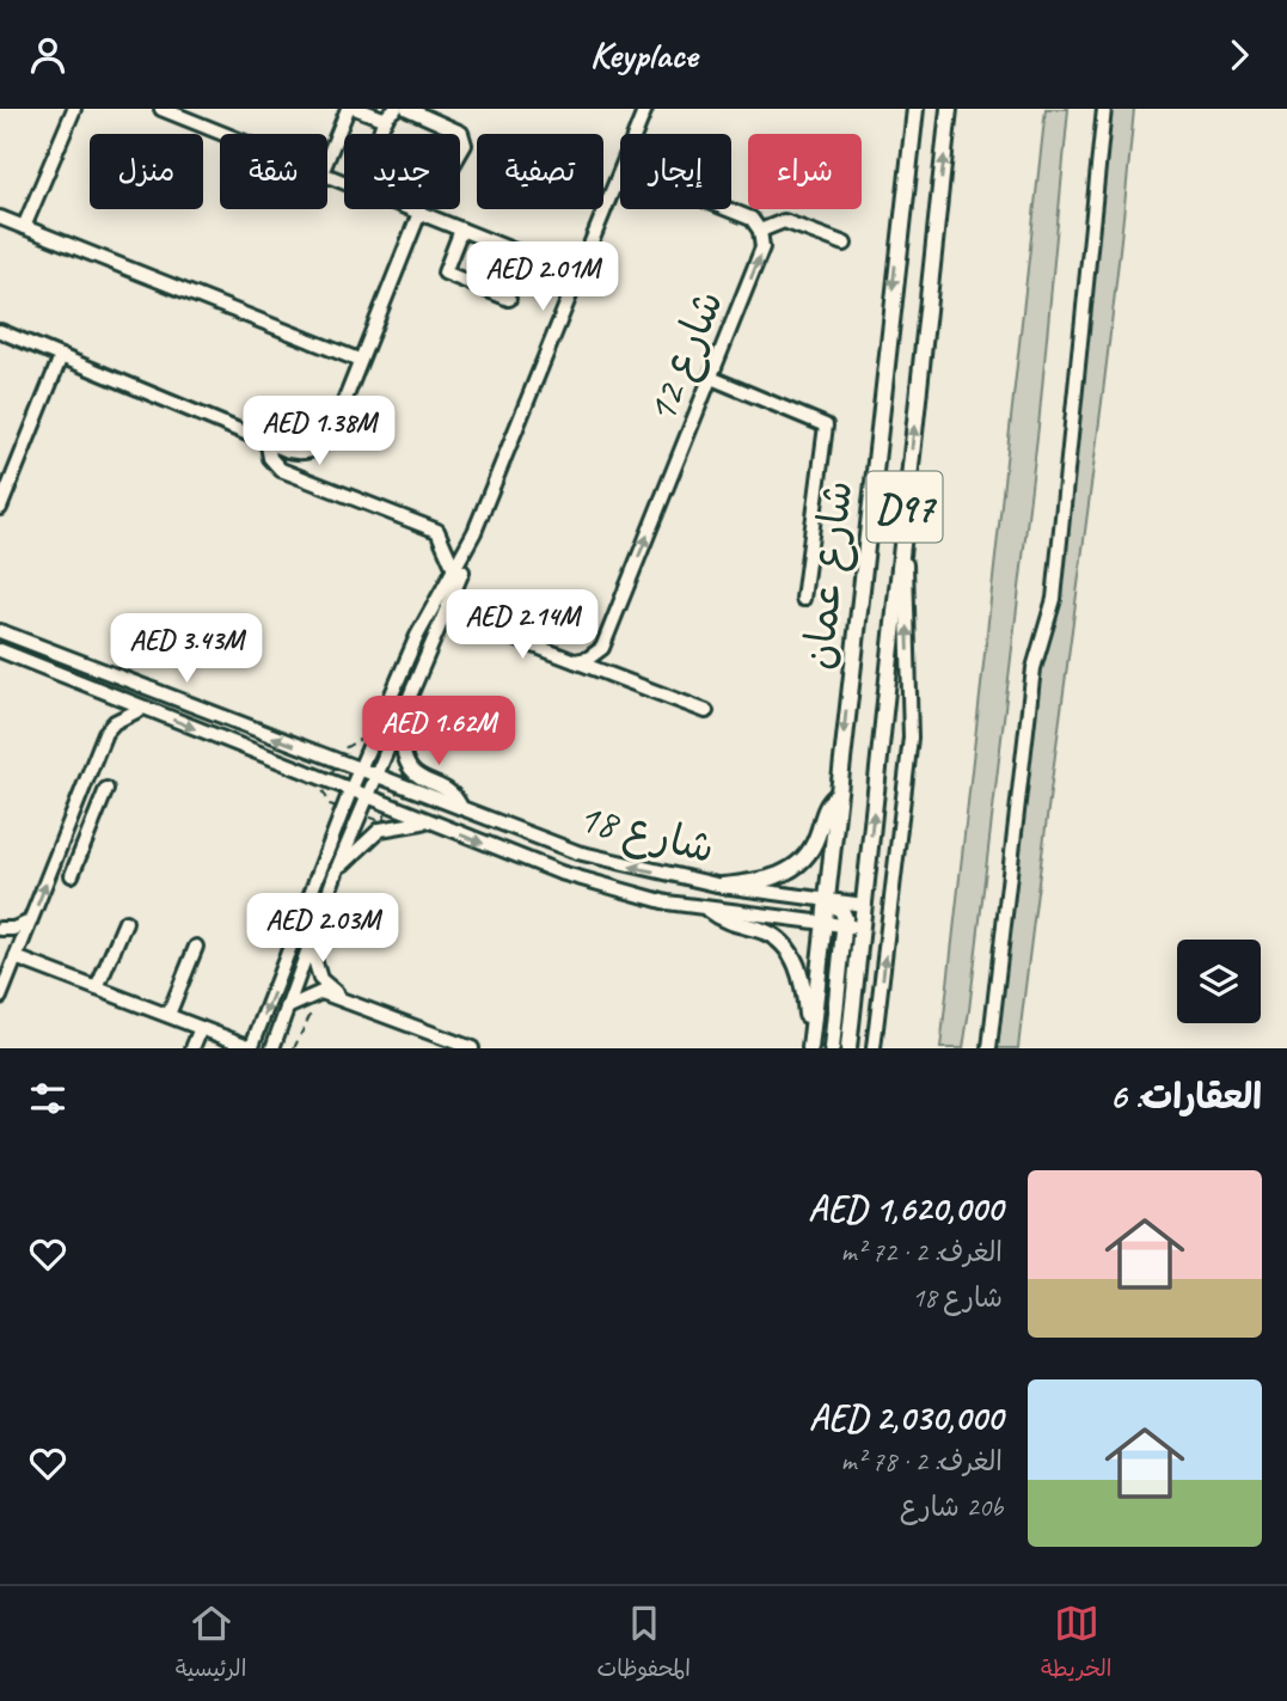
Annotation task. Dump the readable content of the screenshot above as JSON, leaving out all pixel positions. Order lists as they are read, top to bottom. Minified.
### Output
{"streets":{"main road":["D97","شارع عمان"],"street":["شارع 12","شارع 18"]},"crossings":[["شارع عمان","شارع 18"]],"one_way":["شارع 12"],"page":{"header":"Keyplace","chip":["شراء","إيجار","تصفية","جديد","شقة","منزل"],"price":["AED 2.01M","AED 1.38M","AED 2.14M","AED 3.43M","AED 1.62M","AED 2.03M"],"heading":"العقارات: 6","list":[{"name":"AED 1,620,000","note":"الغرف: 2 · 72 m² · شارع 18"},{"name":"AED 2,030,000","note":"الغرف: 2 · 78 m² · 20b شارع"}],"tabs":["الخريطة","المحفوظات","الرئيسية"]}}
